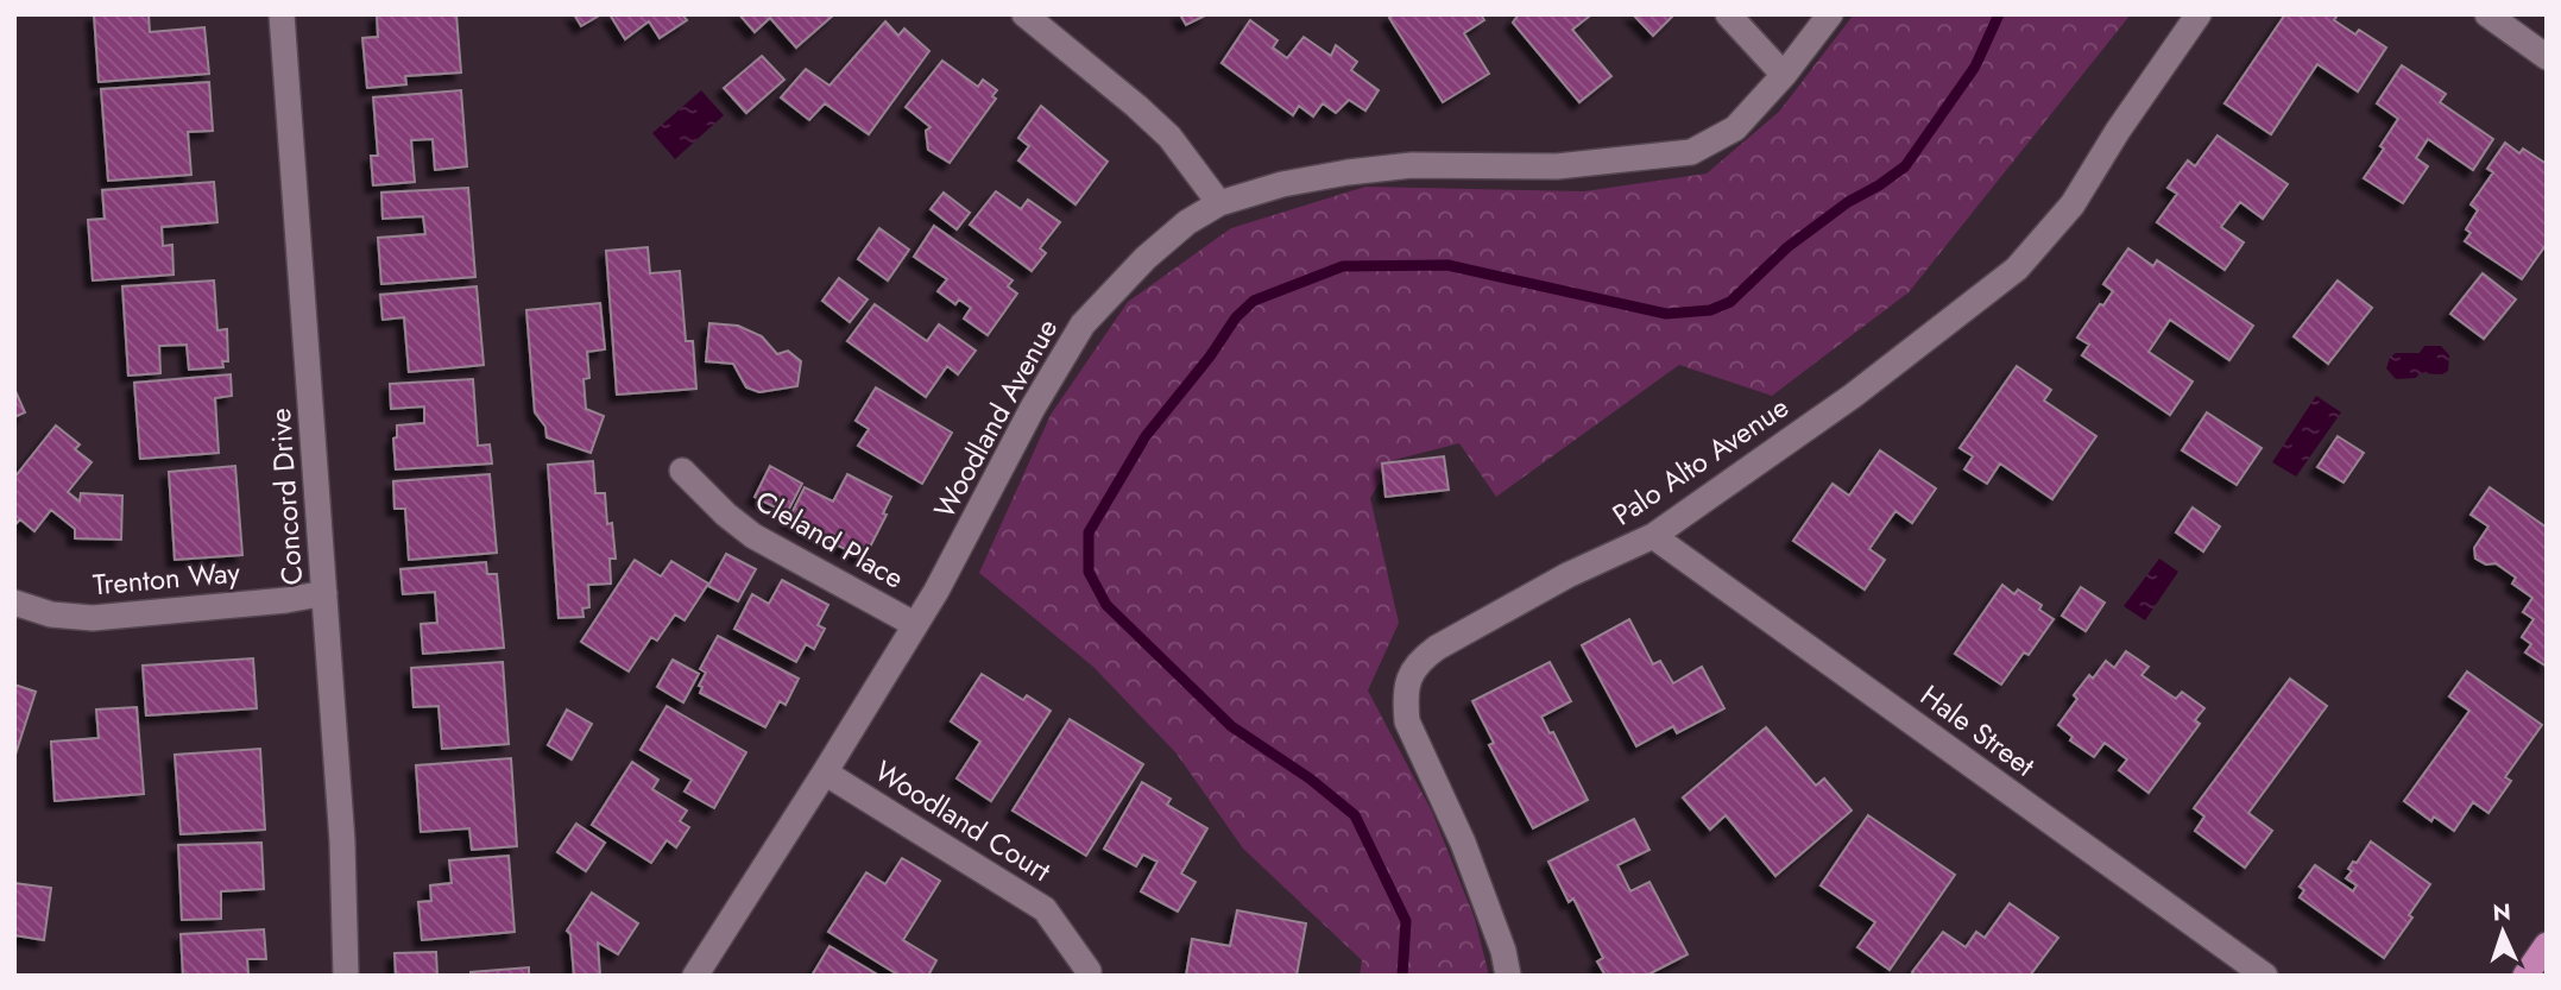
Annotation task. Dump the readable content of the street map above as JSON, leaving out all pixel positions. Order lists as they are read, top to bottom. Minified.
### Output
{"streets":{"street":["Woodland Avenue","Palo Alto Avenue","Concord Drive","Cleland Place","Trenton Way","Hale Street","Woodland Court"]},"crossings":[["Woodland Avenue","Cleland Place"],["Woodland Avenue","Woodland Court"],["Palo Alto Avenue","Hale Street"],["Concord Drive","Trenton Way"]],"north":"top"}
